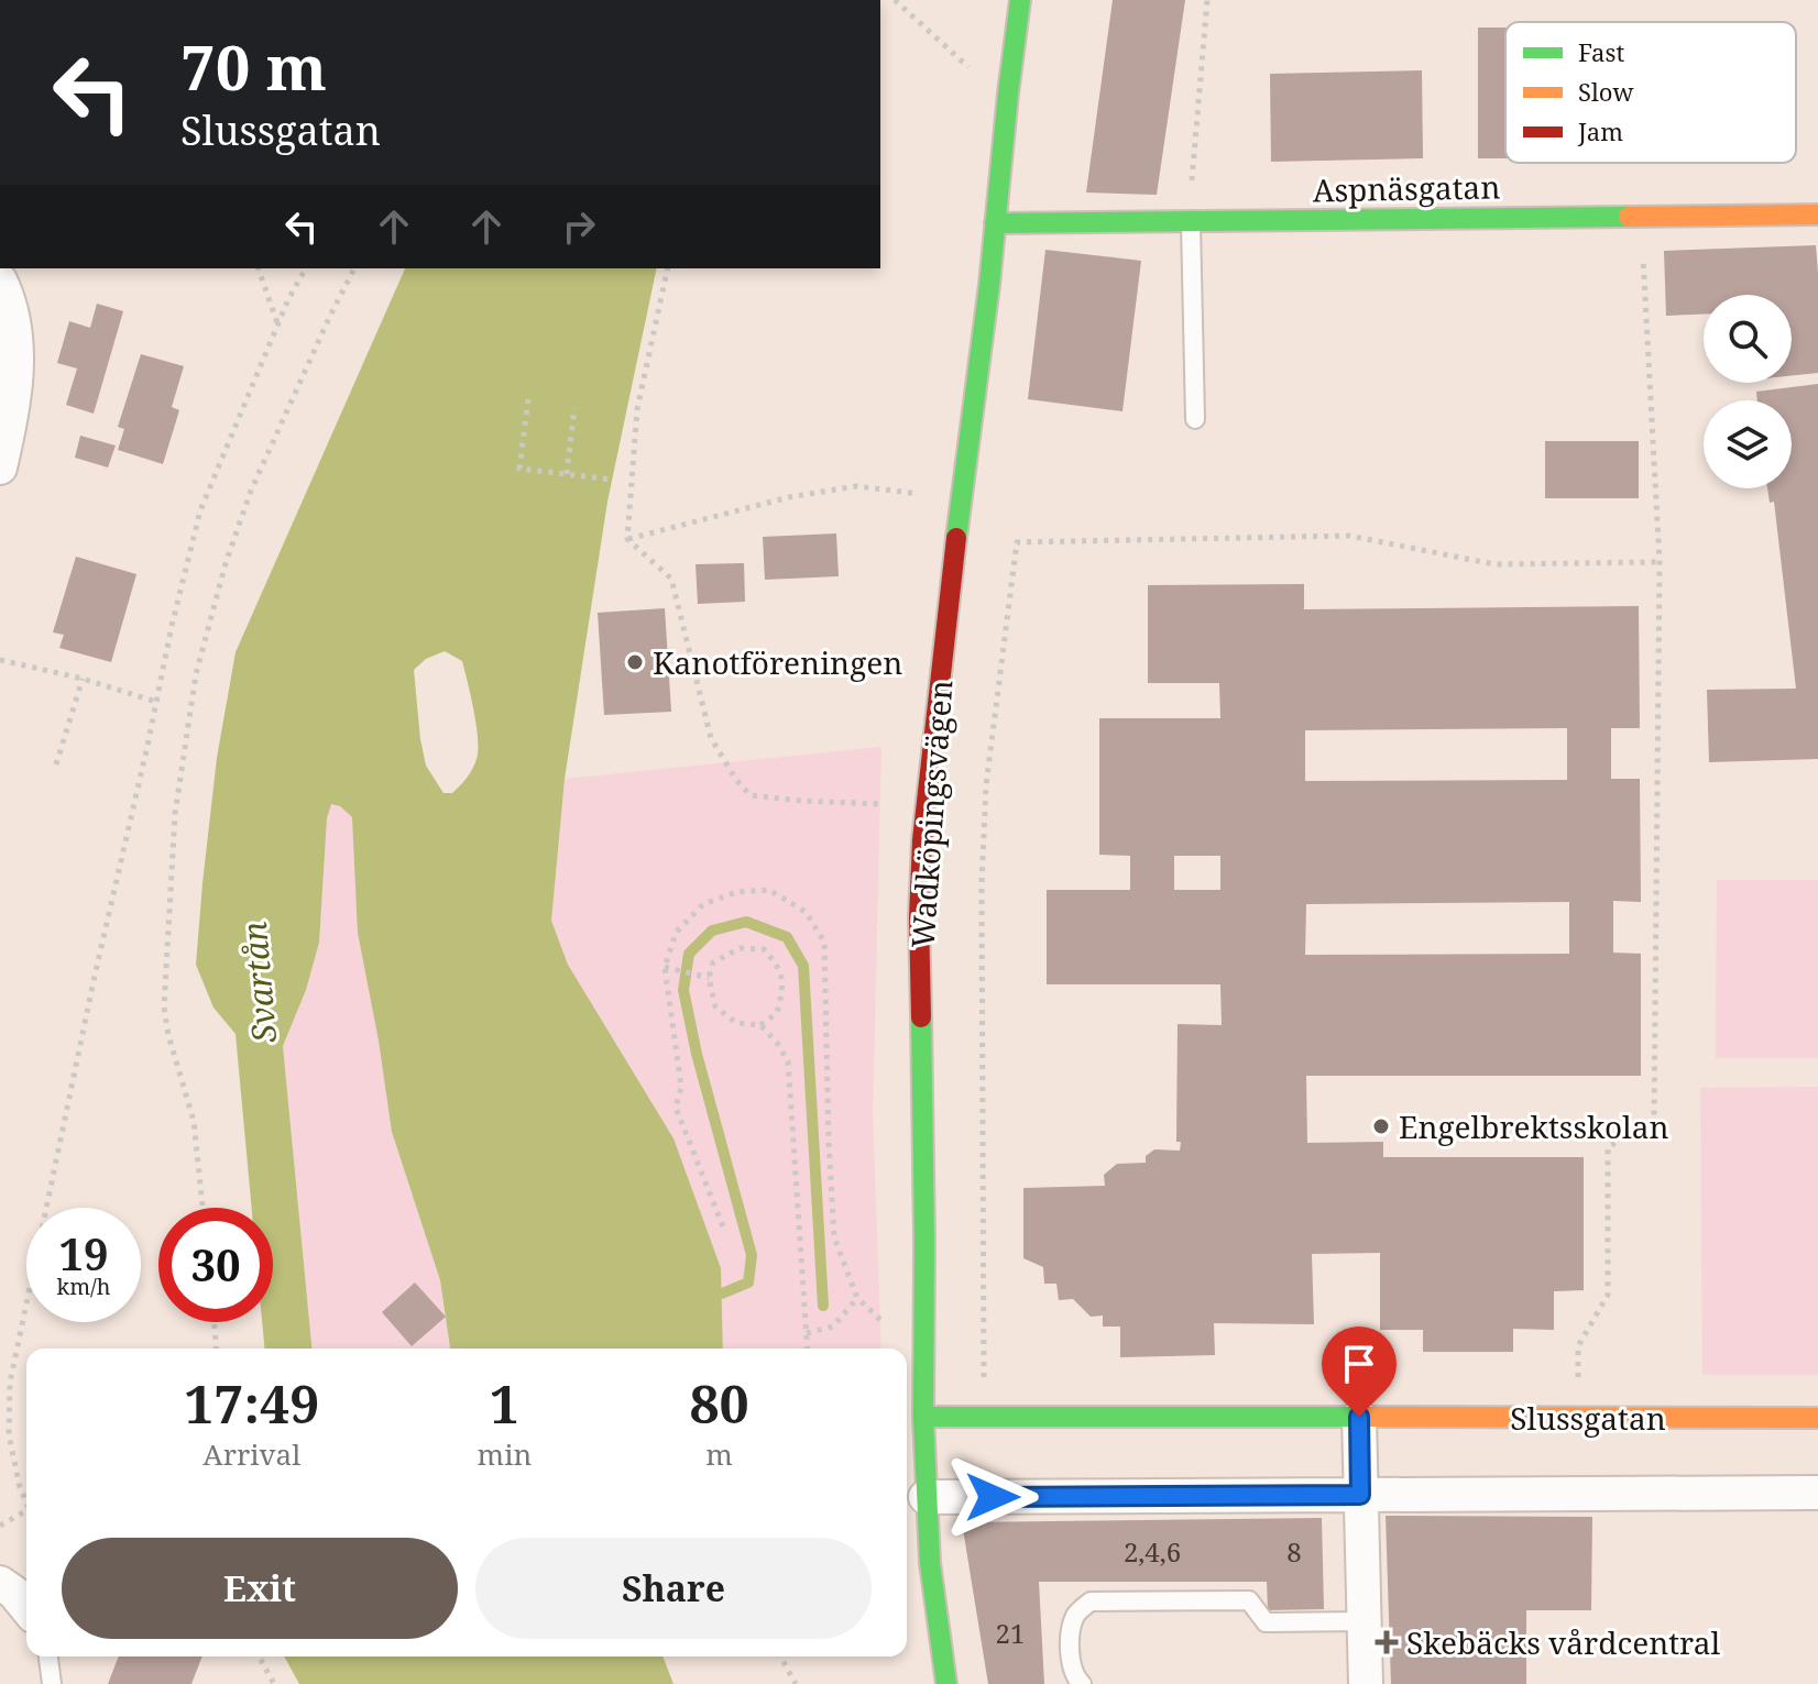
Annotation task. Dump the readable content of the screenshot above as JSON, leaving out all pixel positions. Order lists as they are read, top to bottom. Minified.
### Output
{"streets":{"street":["Aspnäsgatan","Wadköpingsvägen","Slussgatan"]},"crossings":[["Aspnäsgatan","Wadköpingsvägen"],["Wadköpingsvägen","Slussgatan"]],"water":["Svartån"],"places":{"other":["Kanotföreningen","Engelbrektsskolan"],"health":["Skebäcks vårdcentral"]},"house_numbers":["2,4,6","8","21"],"legend":["Fast","Slow","Jam"],"page":{"turn":["70 m","Slussgatan"],"speed":"19 km/h","limit":"30","eta":["17:49","Arrival","1","min","80","m"],"buttons":["Exit","Share"]}}
